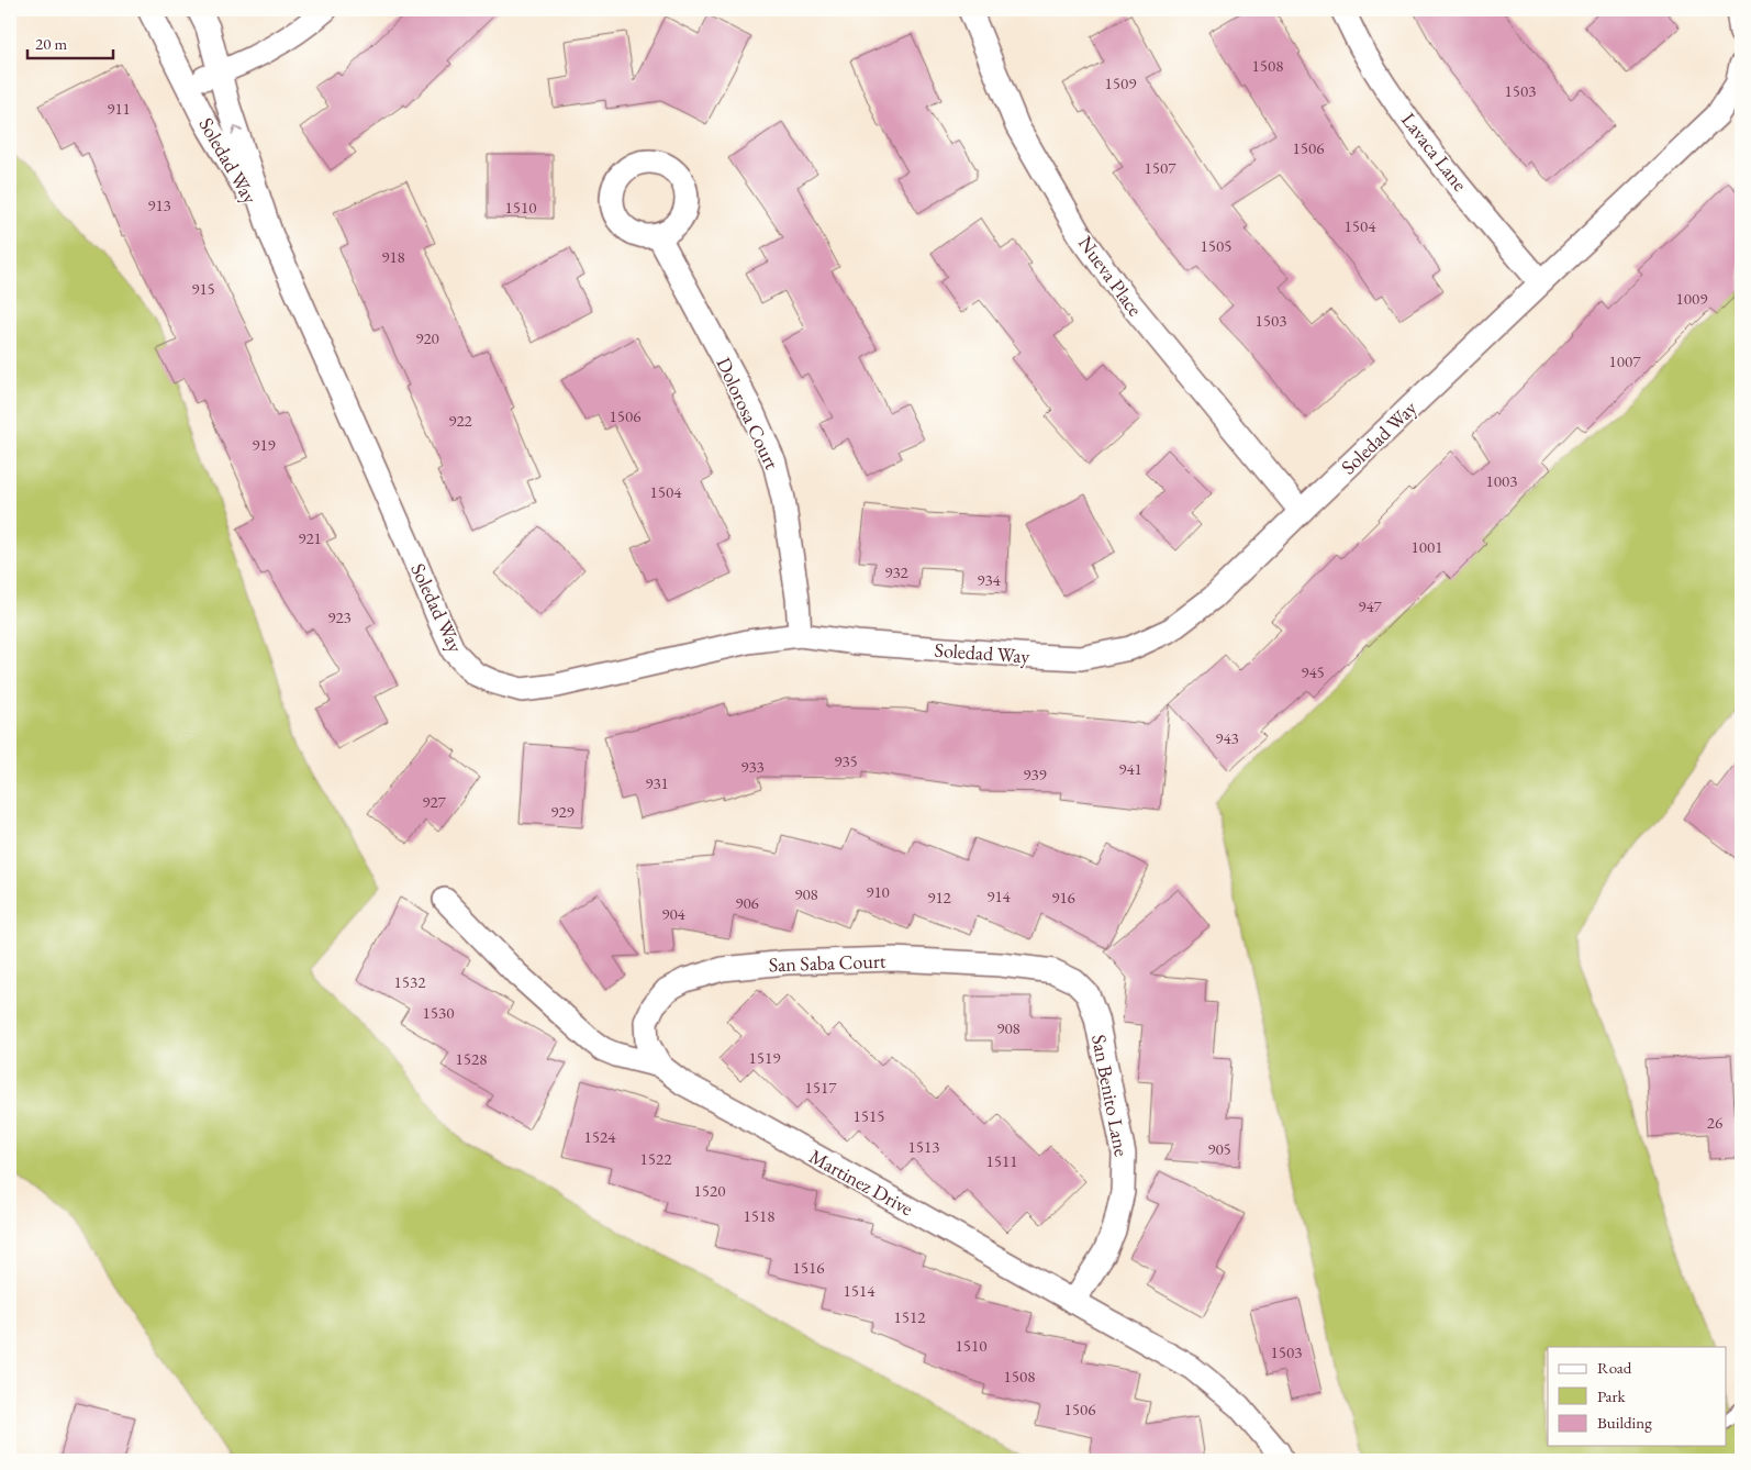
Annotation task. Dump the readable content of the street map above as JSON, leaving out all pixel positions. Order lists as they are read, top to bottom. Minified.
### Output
{"streets":{"street":["Lavaca Lane","Soledad Way","Nueva Place","Dolorosa Court","San Saba Court","San Benito Lane","Martinez Drive"]},"crossings":[["Lavaca Lane","Soledad Way"],["Soledad Way","Nueva Place"],["Soledad Way","Dolorosa Court"],["San Saba Court","San Benito Lane"],["San Saba Court","Martinez Drive"],["San Benito Lane","Martinez Drive"]],"house_numbers":["1508","1509","1503","911","1506","1507","913","1510","1504","1505","918","915","1009","1503","920","1007","1506","922","919","1003","1504","921","1001","932","934","947","923","945","943","935","933","941","939","931","927","929","910","908","914","912","916","906","904","1532","1530","908","1519","1528","1517","1515","26","1524","1513","905","1522","1511","1520","1518","1516","1514","1512","1510","1503","1508","1506"],"legend":["Road","Park","Building"],"scale_bar":"20 m"}
